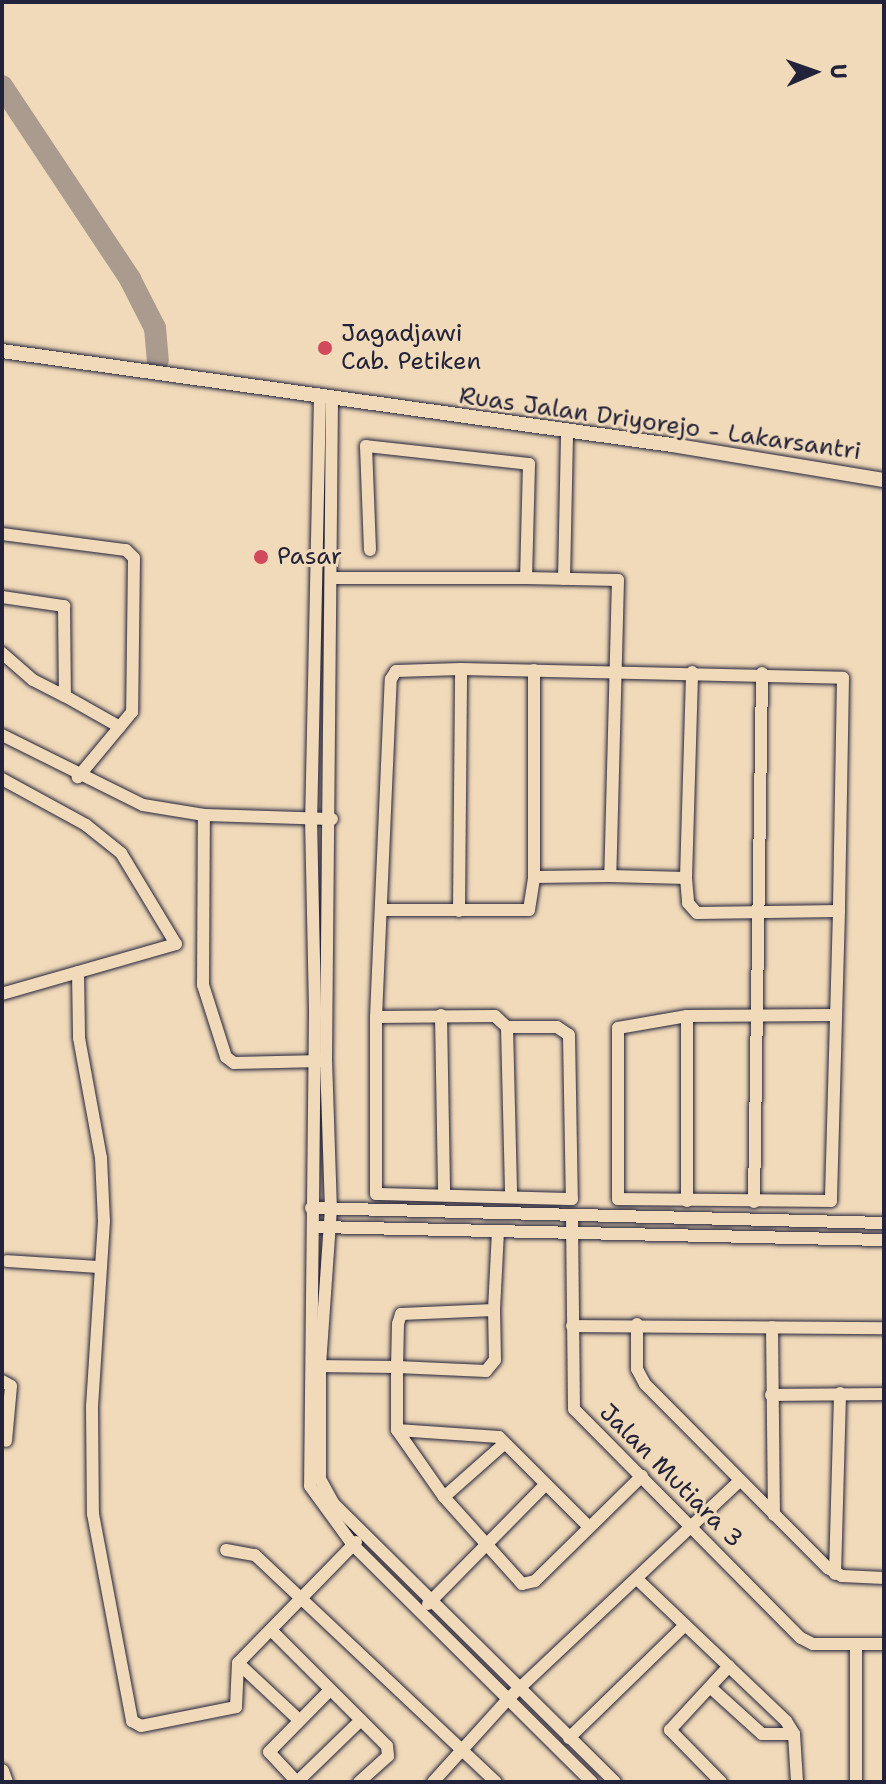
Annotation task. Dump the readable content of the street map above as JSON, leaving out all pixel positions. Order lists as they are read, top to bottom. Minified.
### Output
{"streets":{"main road":["Ruas Jalan Driyorejo - Lakarsantri"],"street":["Jalan Mutiara 3"]},"places":["Jagadjawi Cab. Petiken","Pasar"],"north":"right"}
